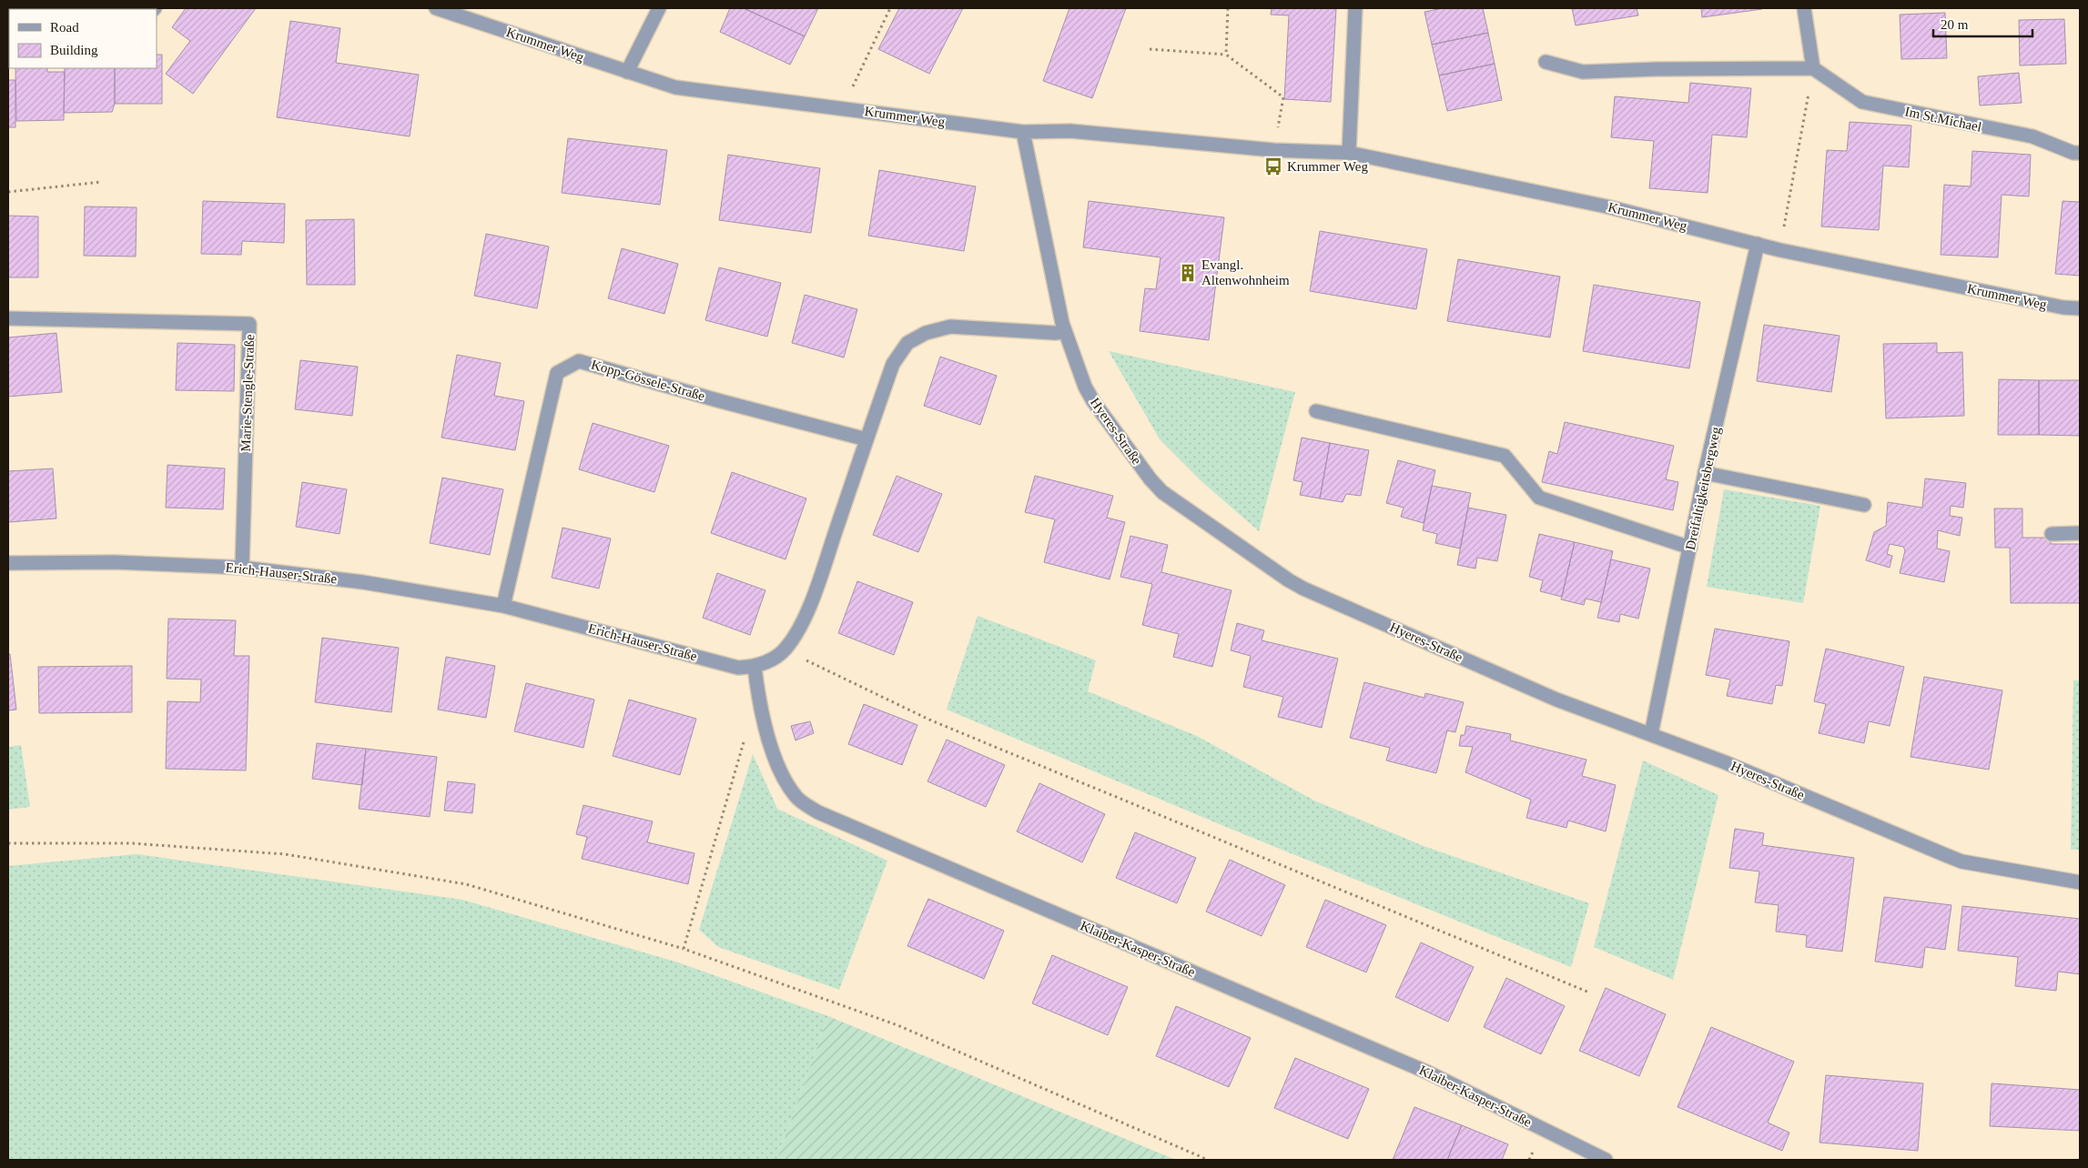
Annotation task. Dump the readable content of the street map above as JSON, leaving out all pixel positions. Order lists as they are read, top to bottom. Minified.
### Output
{"streets":{"street":["Krummer Weg","Im St.Michael","Kopp-Gössele-Straße","Marie-Stengle-Straße","Hyeres-Straße","Dreifaltigkeitsbergweg","Erich-Hauser-Straße","Klaiber-Kasper-Straße"]},"crossings":[["Krummer Weg","Hyeres-Straße"],["Krummer Weg","Dreifaltigkeitsbergweg"],["Kopp-Gössele-Straße","Erich-Hauser-Straße"],["Marie-Stengle-Straße","Erich-Hauser-Straße"],["Hyeres-Straße","Dreifaltigkeitsbergweg"],["Hyeres-Straße","Erich-Hauser-Straße"],["Erich-Hauser-Straße","Klaiber-Kasper-Straße"]],"places":{"bus stop":["Krummer Weg"],"building":["Evangl. Altenwohnheim"]},"legend":["Road","Building"],"scale_bar":"20 m"}
